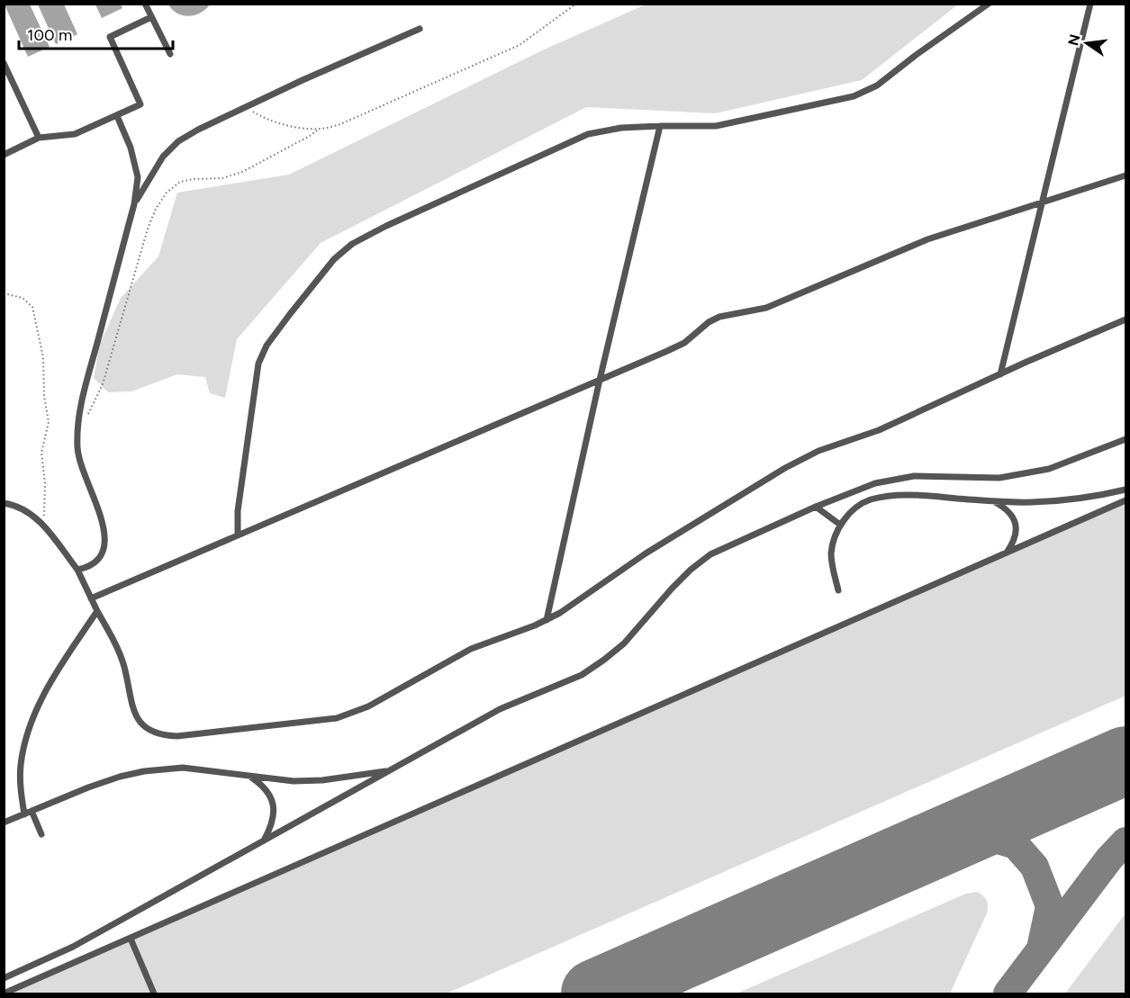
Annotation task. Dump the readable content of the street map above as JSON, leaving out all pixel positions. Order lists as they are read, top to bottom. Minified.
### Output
{"scale_bar":"100 m","north":"left"}
